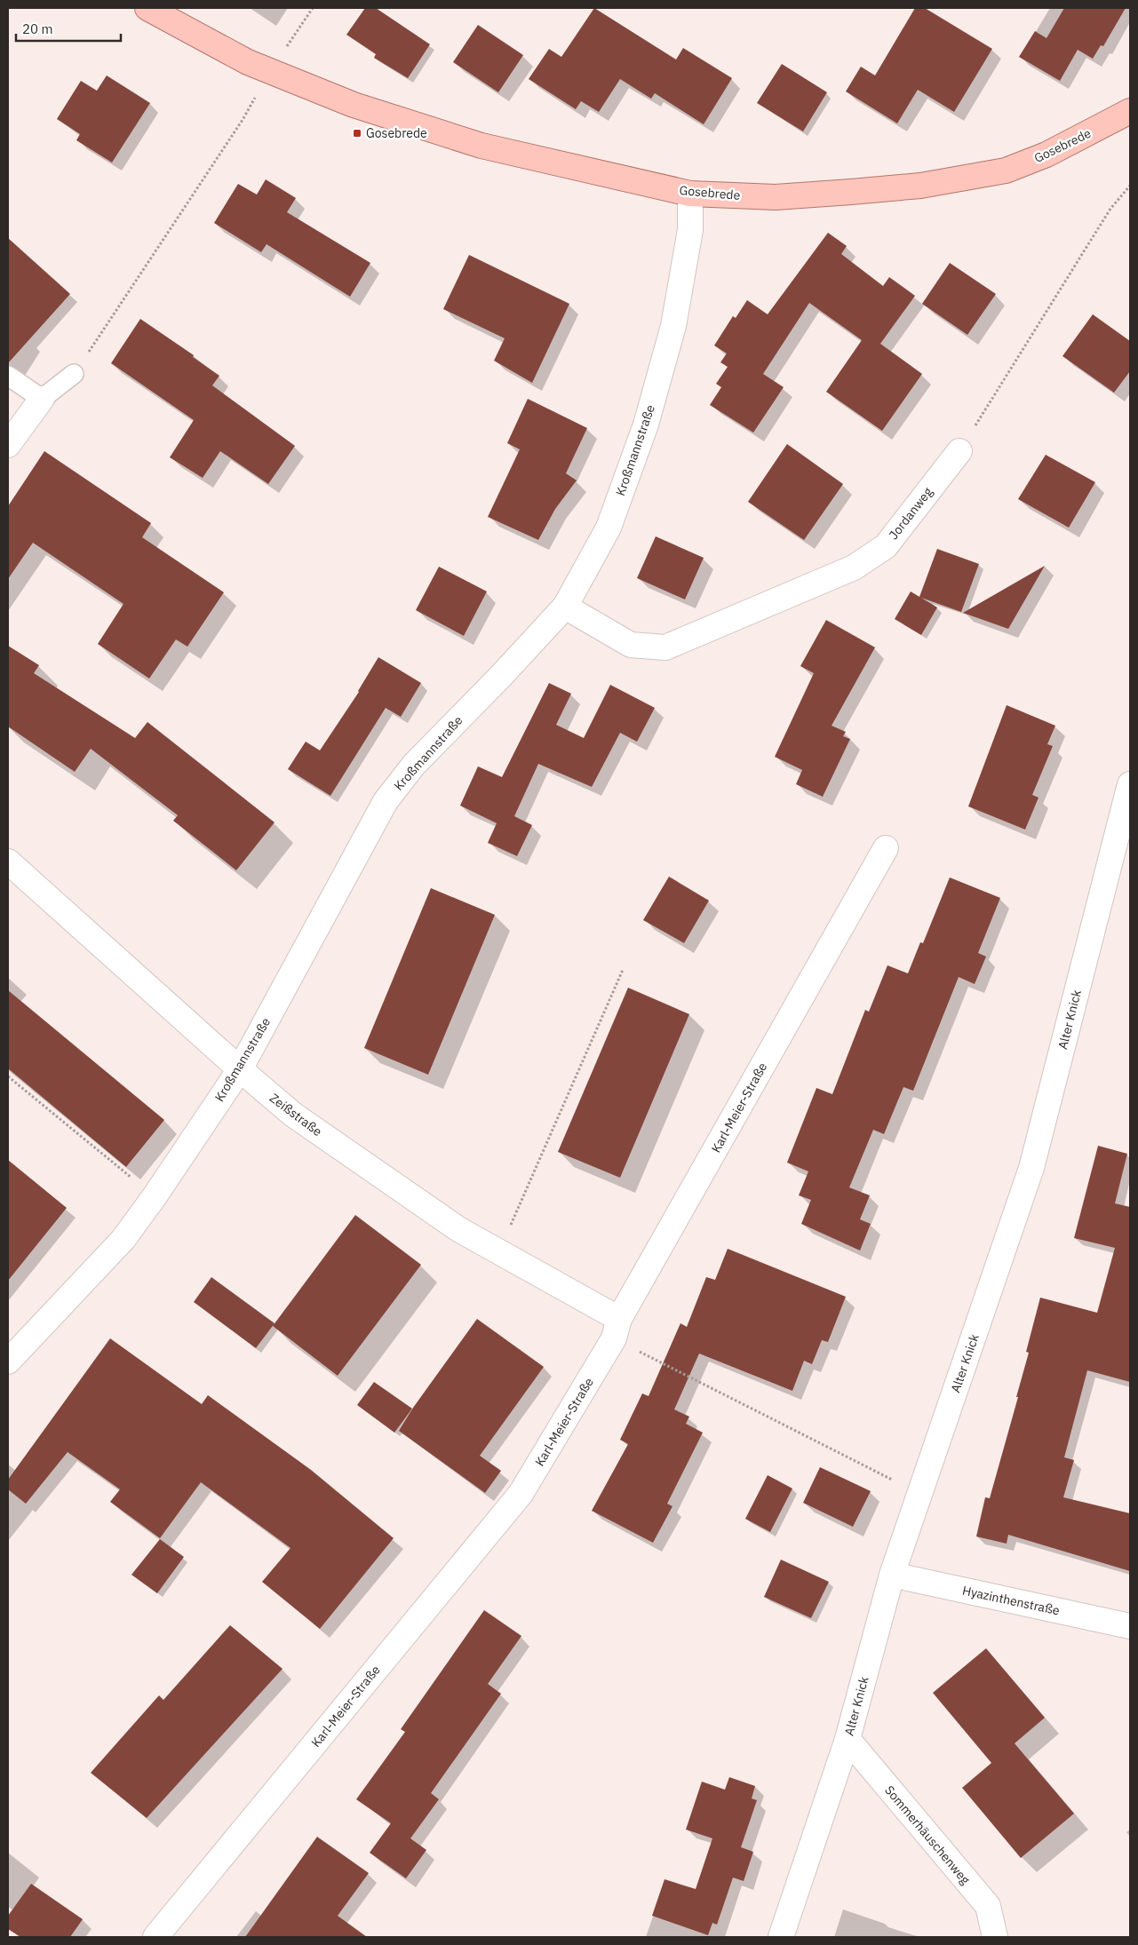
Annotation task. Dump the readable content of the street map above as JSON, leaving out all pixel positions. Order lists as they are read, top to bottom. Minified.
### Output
{"streets":{"main road":["Gosebrede"],"street":["Kroßmannstraße","Jordanweg","Alter Knick","Karl-Meier-Straße","Zeißstraße","Hyazinthenstraße","Sommerhäuschenweg"]},"crossings":[["Gosebrede","Kroßmannstraße"],["Kroßmannstraße","Jordanweg"],["Kroßmannstraße","Zeißstraße"],["Alter Knick","Hyazinthenstraße"],["Alter Knick","Sommerhäuschenweg"],["Karl-Meier-Straße","Zeißstraße"]],"places":{"transit":["Gosebrede"]},"scale_bar":"20 m"}
